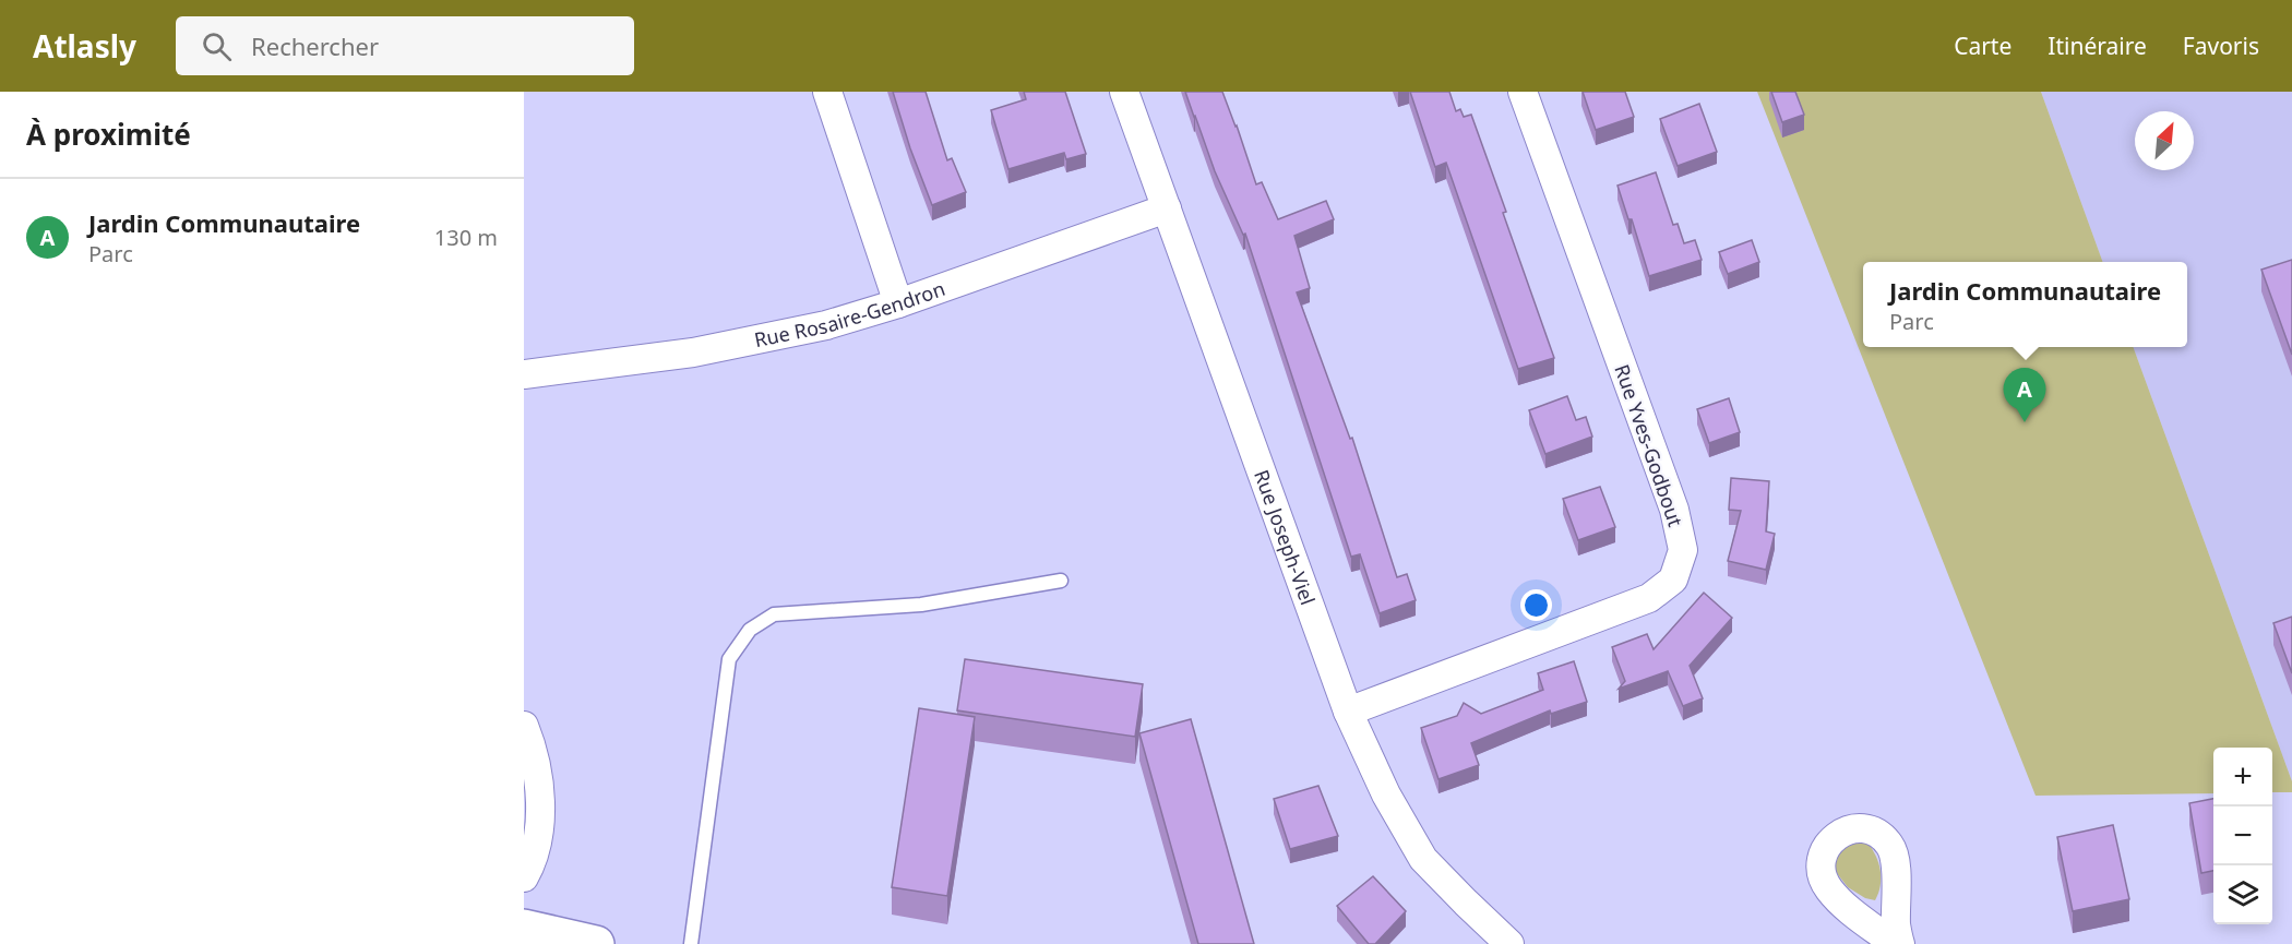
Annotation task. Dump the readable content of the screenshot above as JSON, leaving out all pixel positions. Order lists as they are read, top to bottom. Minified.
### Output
{"streets":{"street":["Rue Rosaire-Gendron","Rue Yves-Godbout","Rue Joseph-Viel"]},"crossings":[["Rue Rosaire-Gendron","Rue Joseph-Viel"],["Rue Yves-Godbout","Rue Joseph-Viel"]],"north":"top right","page":{"header":"Atlasly","search":"Rechercher","nav":["Carte","Itinéraire","Favoris"],"heading":"À proximité","list":[{"mark":"A","name":"Jardin Communautaire","note":"Parc","value":"130 m"}],"popup":["Jardin Communautaire","Parc"],"pins":"A","map_buttons":["+","−"]}}
